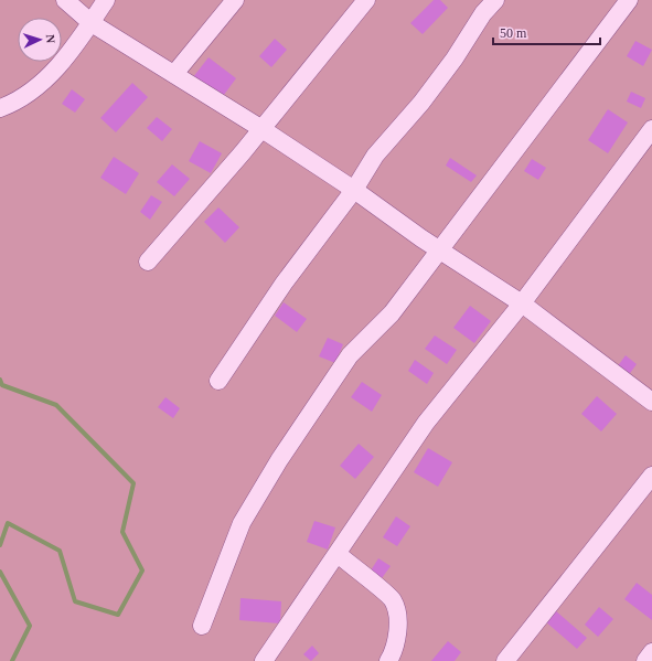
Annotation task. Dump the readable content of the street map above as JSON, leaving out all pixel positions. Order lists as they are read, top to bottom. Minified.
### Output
{"scale_bar":"50 m","north":"right"}
